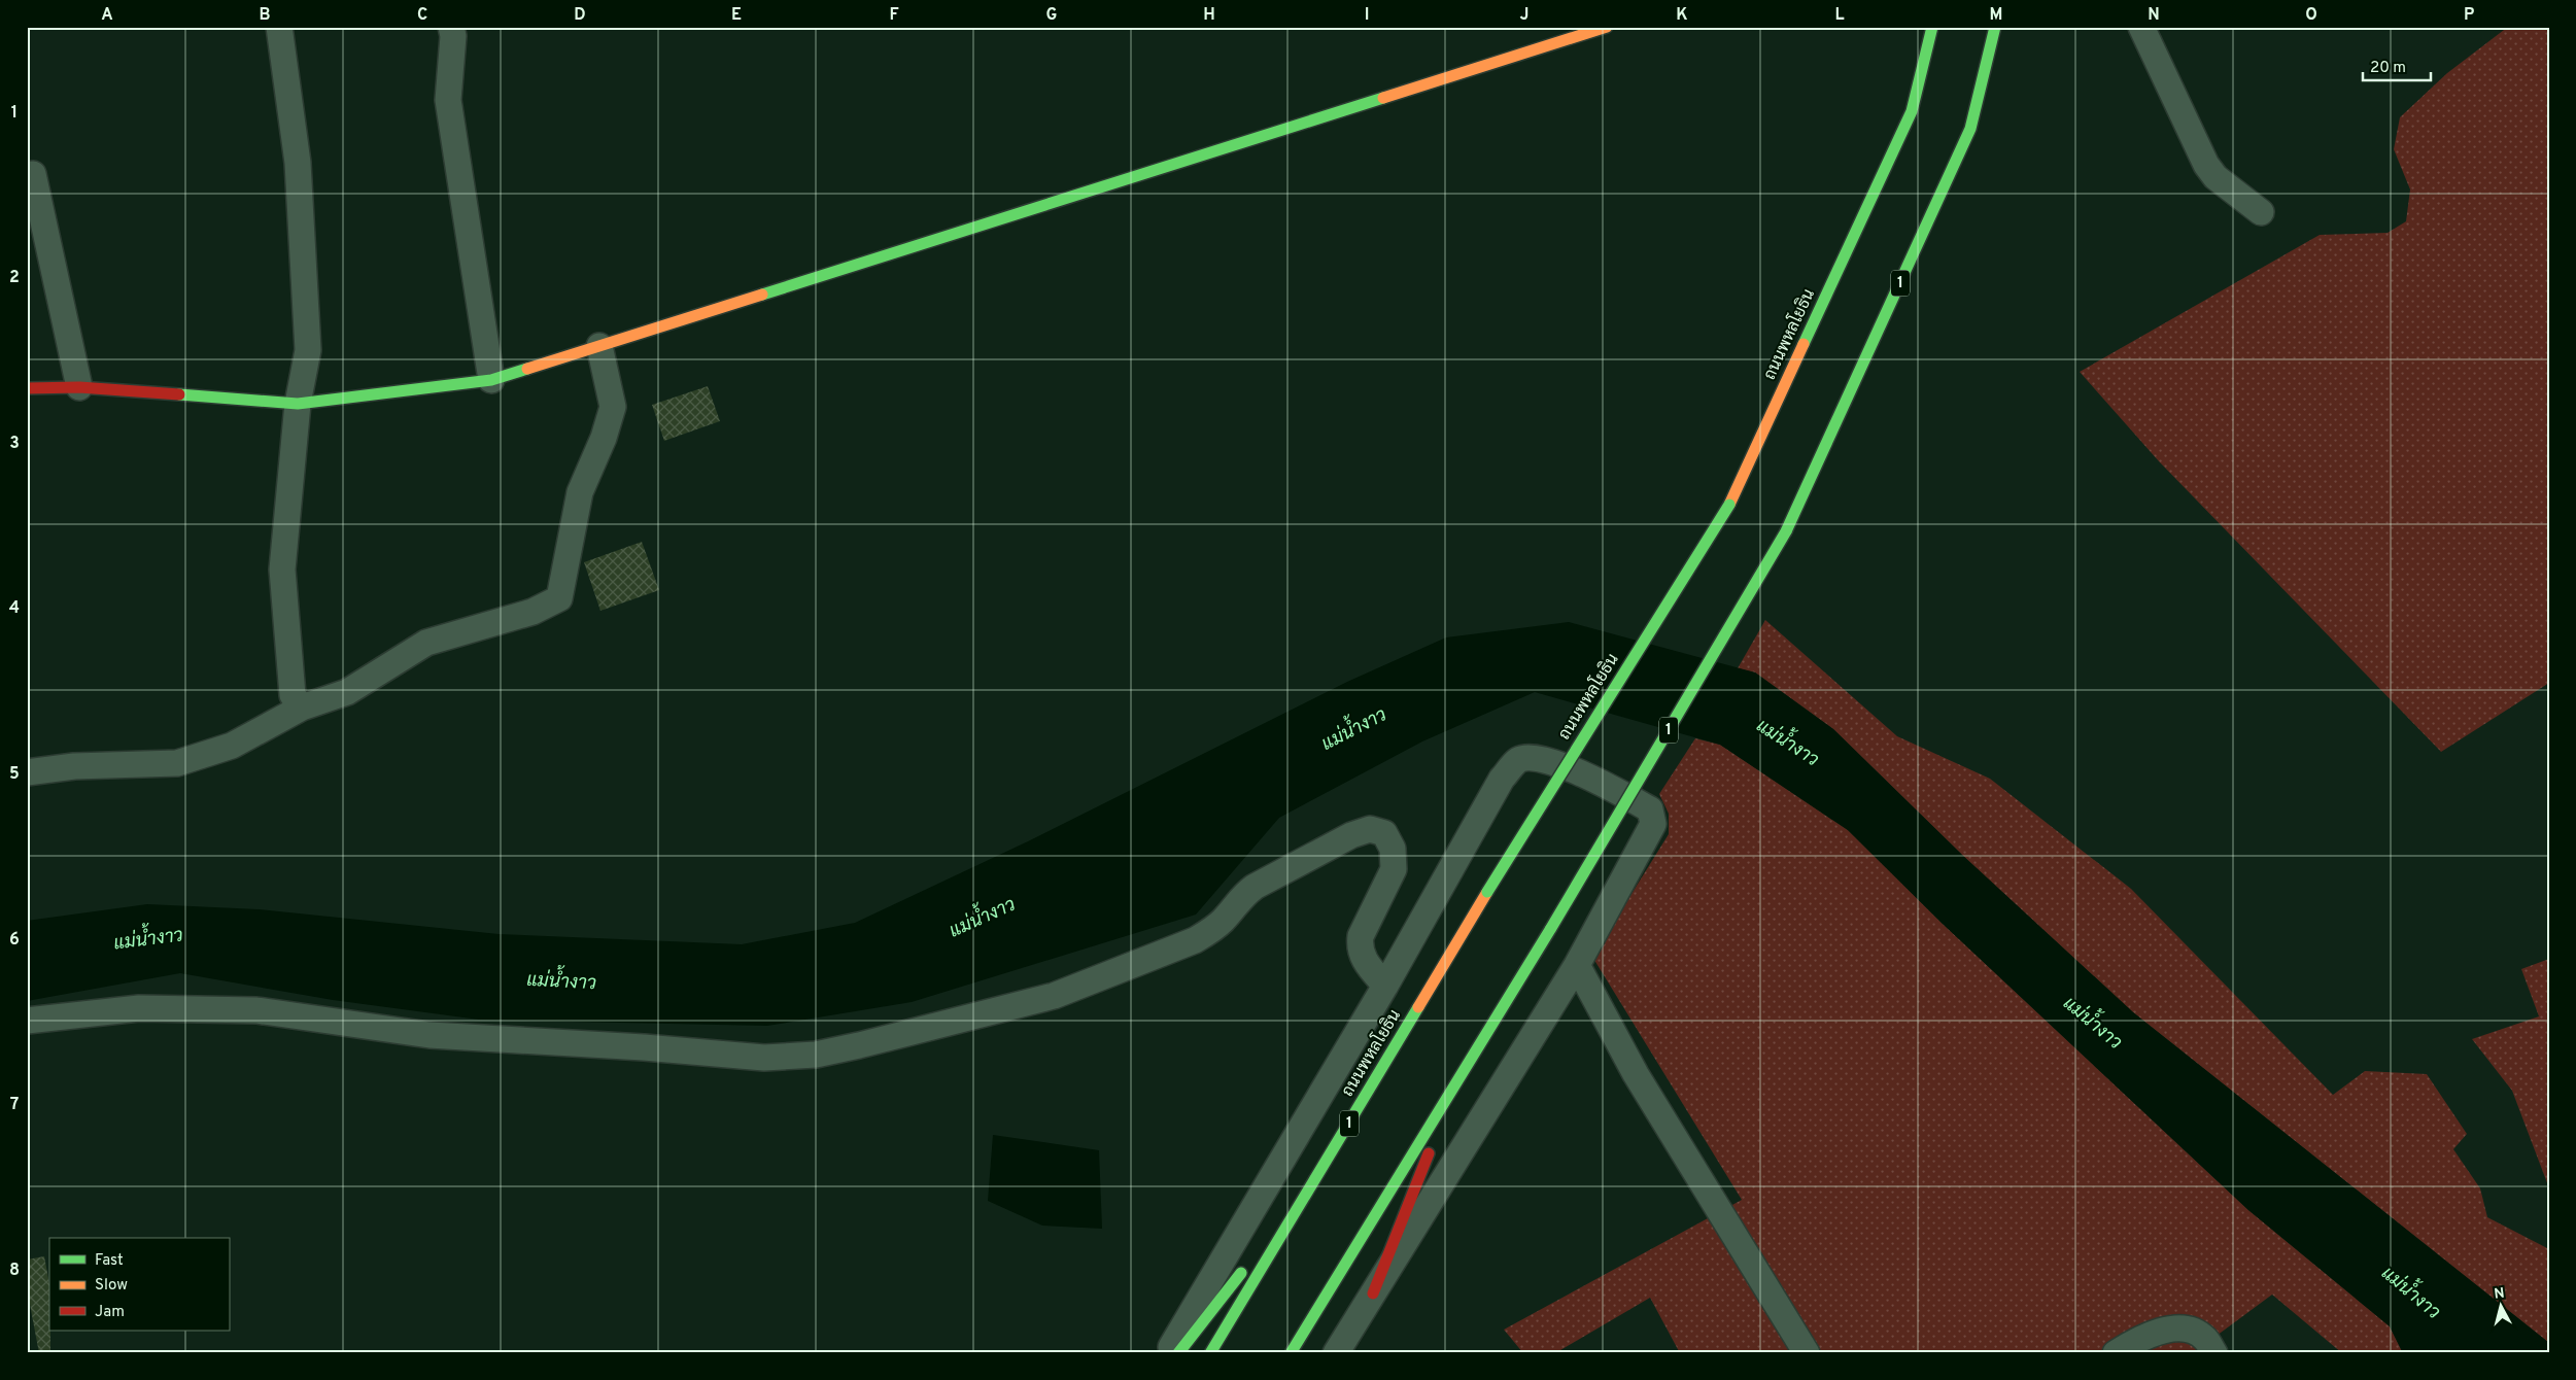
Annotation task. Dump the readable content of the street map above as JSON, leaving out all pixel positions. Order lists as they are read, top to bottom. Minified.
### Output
{"streets":{"main road":["1","ถนนพหลโยธิน"]},"water":["แม่น้ำงาว"],"legend":["Fast","Slow","Jam"],"scale_bar":"20 m","north":"top","grid":{"columns":["A","B","C","D","E","F","G","H","I","J","K","L","M","N","O","P"],"rows":["1","2","3","4","5","6","7","8"]}}
